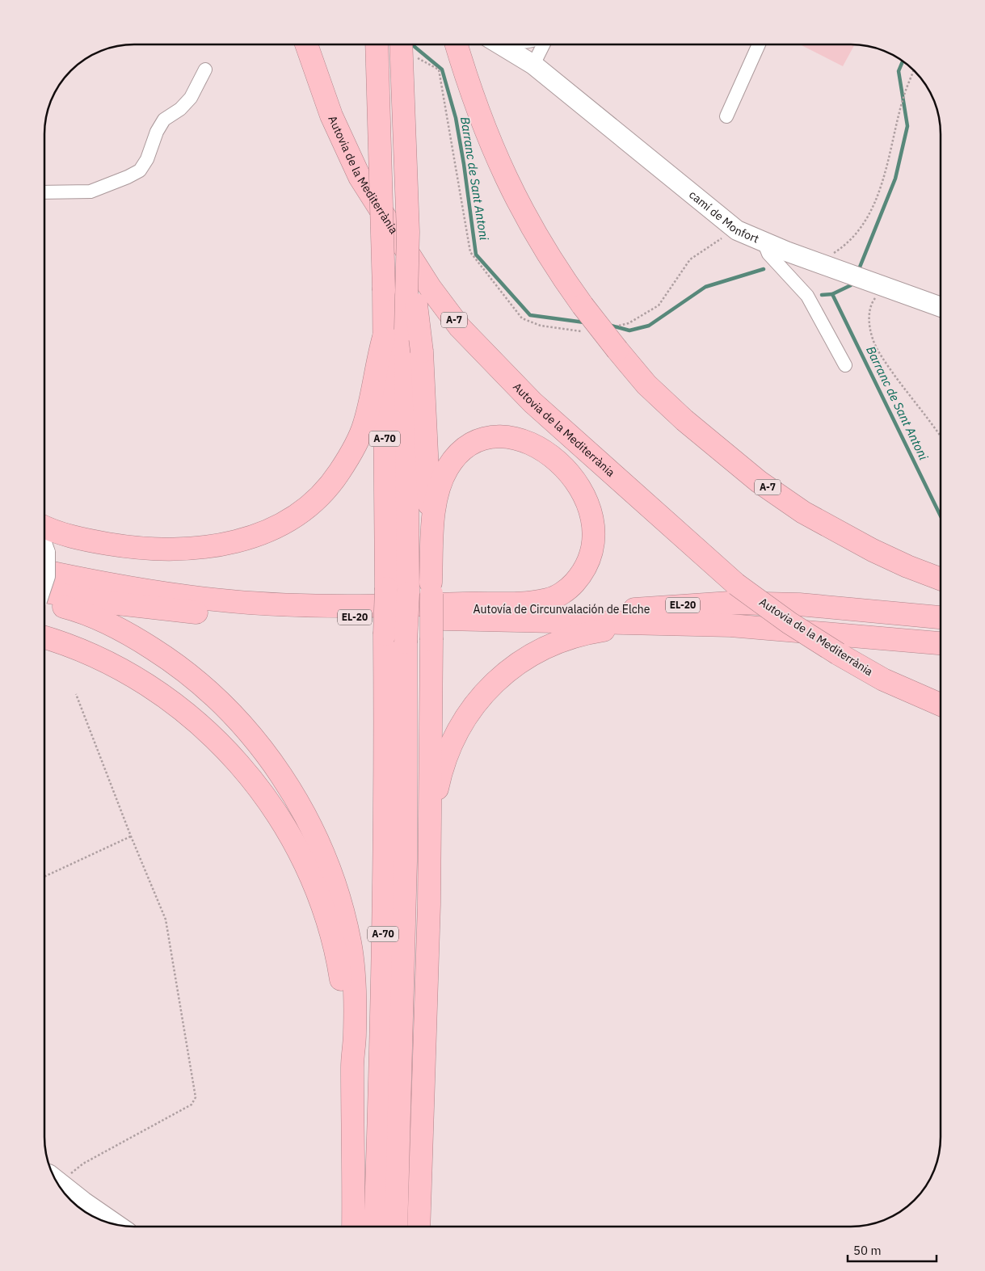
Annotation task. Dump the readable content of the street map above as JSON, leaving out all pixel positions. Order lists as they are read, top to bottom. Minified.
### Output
{"streets":{"highway":["Autovia de la Mediterrània","A-7","A-70","EL-20","Autovía de Circunvalación de Elche"],"street":["camí de Monfort"]},"crossings":[["A-70","EL-20"],["A-70","Autovía de Circunvalación de Elche"],["EL-20","Autovía de Circunvalación de Elche"]],"water":["Barranc de Sant Antoni"],"scale_bar":"50 m"}
